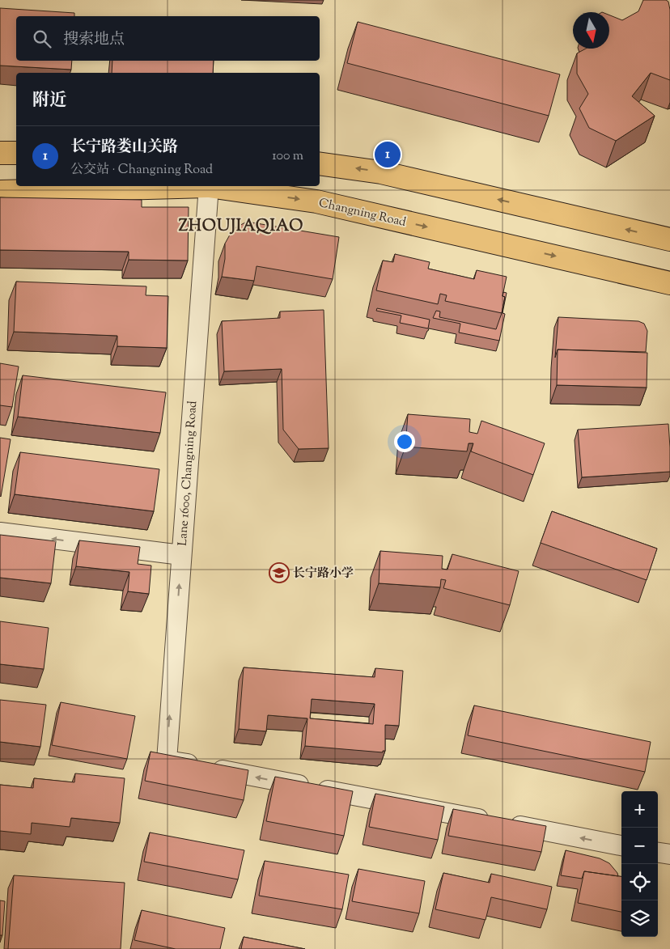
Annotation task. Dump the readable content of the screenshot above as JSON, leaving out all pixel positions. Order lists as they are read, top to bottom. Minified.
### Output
{"streets":{"main road":["Changning Road"],"street":["Lane 1600, Changning Road"]},"crossings":[["Changning Road","Lane 1600, Changning Road"]],"districts":["ZHOUJIAQIAO"],"places":{"school or university":["长宁路小学"]},"north":"bottom","page":{"search":"搜索地点","heading":"附近","list":[{"mark":"1","name":"长宁路娄山关路","note":"公交站 · Changning Road","value":"100 m"}],"pins":"1","map_buttons":["+","−"]}}
